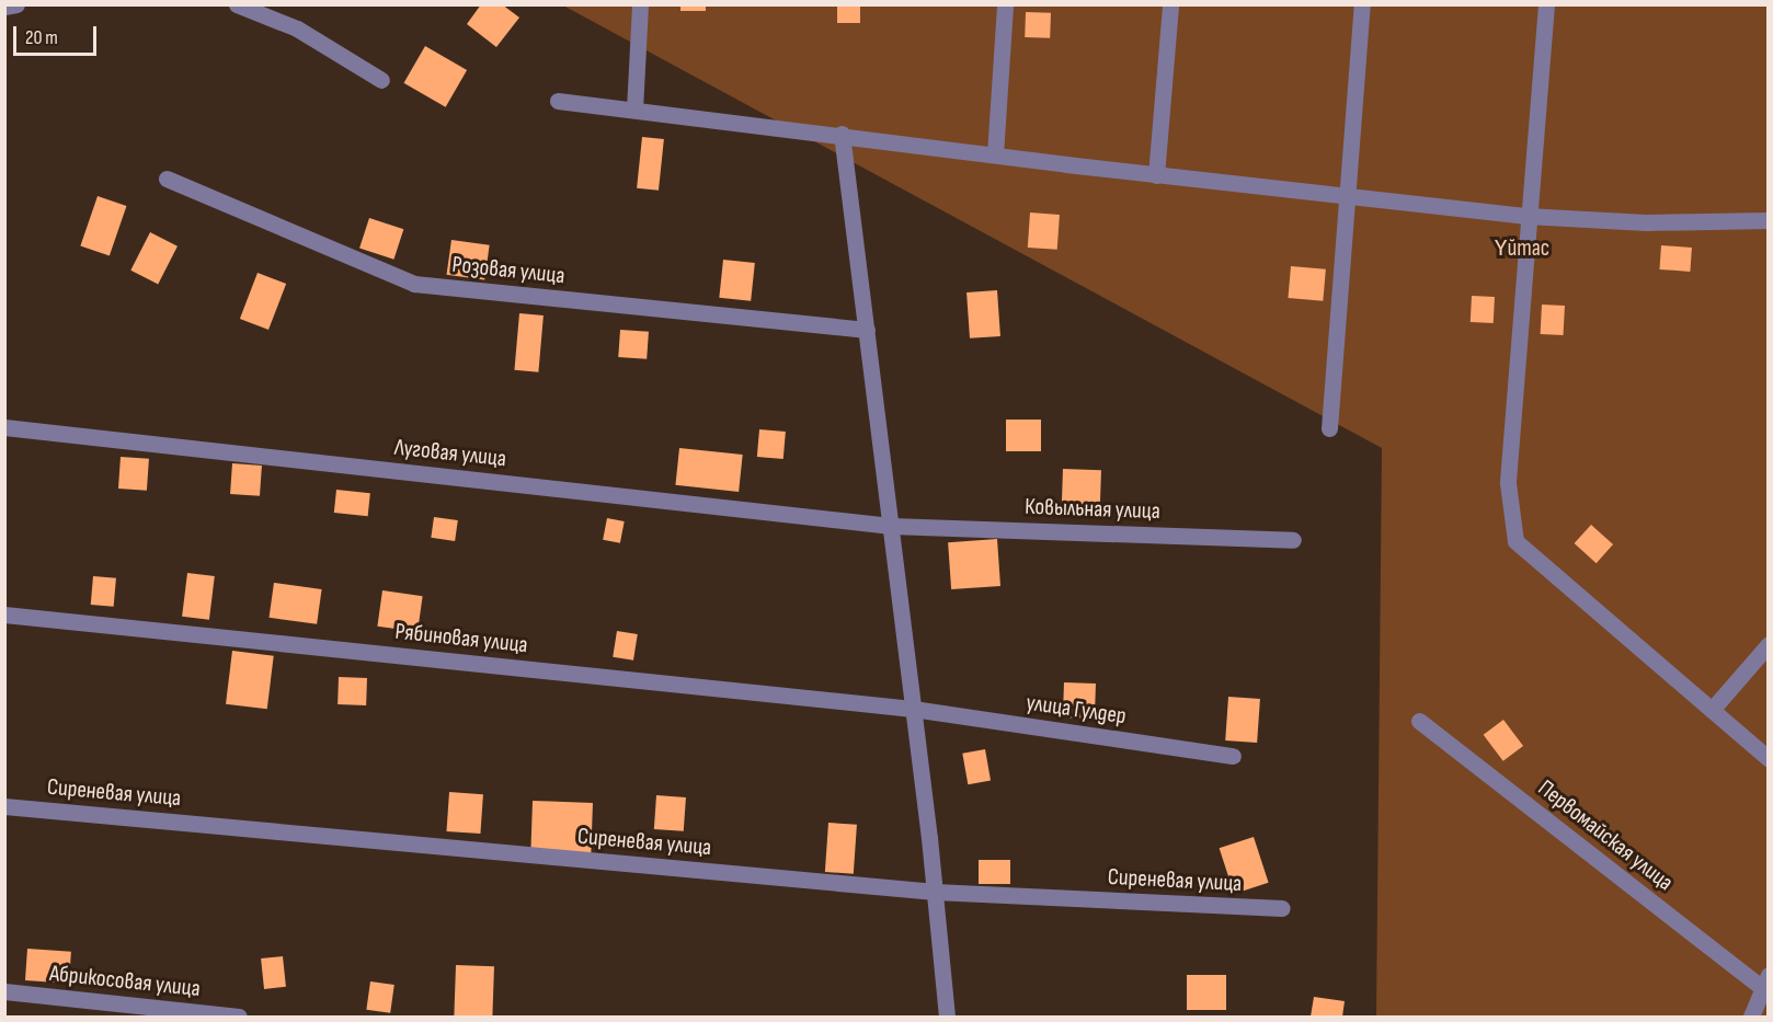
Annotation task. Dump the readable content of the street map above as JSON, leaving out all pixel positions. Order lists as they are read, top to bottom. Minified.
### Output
{"streets":{"street":["Розовая улица","Луговая улица","Ковыльная улица","Рябиновая улица","улица Гулдер","Сиреневая улица","Первомайская улица","Абрикосовая улица"]},"crossings":[["Луговая улица","Ковыльная улица"],["Рябиновая улица","улица Гулдер"]],"parks":["Үйтас"],"scale_bar":"20 m"}
